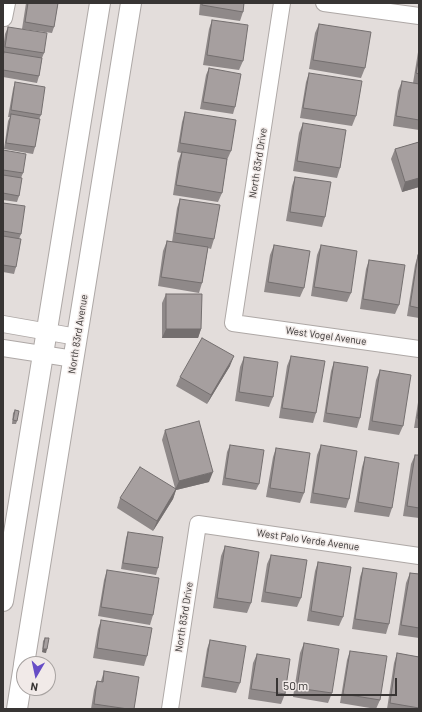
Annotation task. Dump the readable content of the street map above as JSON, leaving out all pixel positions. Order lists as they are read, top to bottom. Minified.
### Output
{"streets":{"main road":["North 83rd Avenue"],"street":["North 83rd Drive","West Vogel Avenue","West Palo Verde Avenue"]},"crossings":[["North 83rd Drive","West Vogel Avenue"],["North 83rd Drive","West Palo Verde Avenue"]],"scale_bar":"50 m","north":"bottom"}
